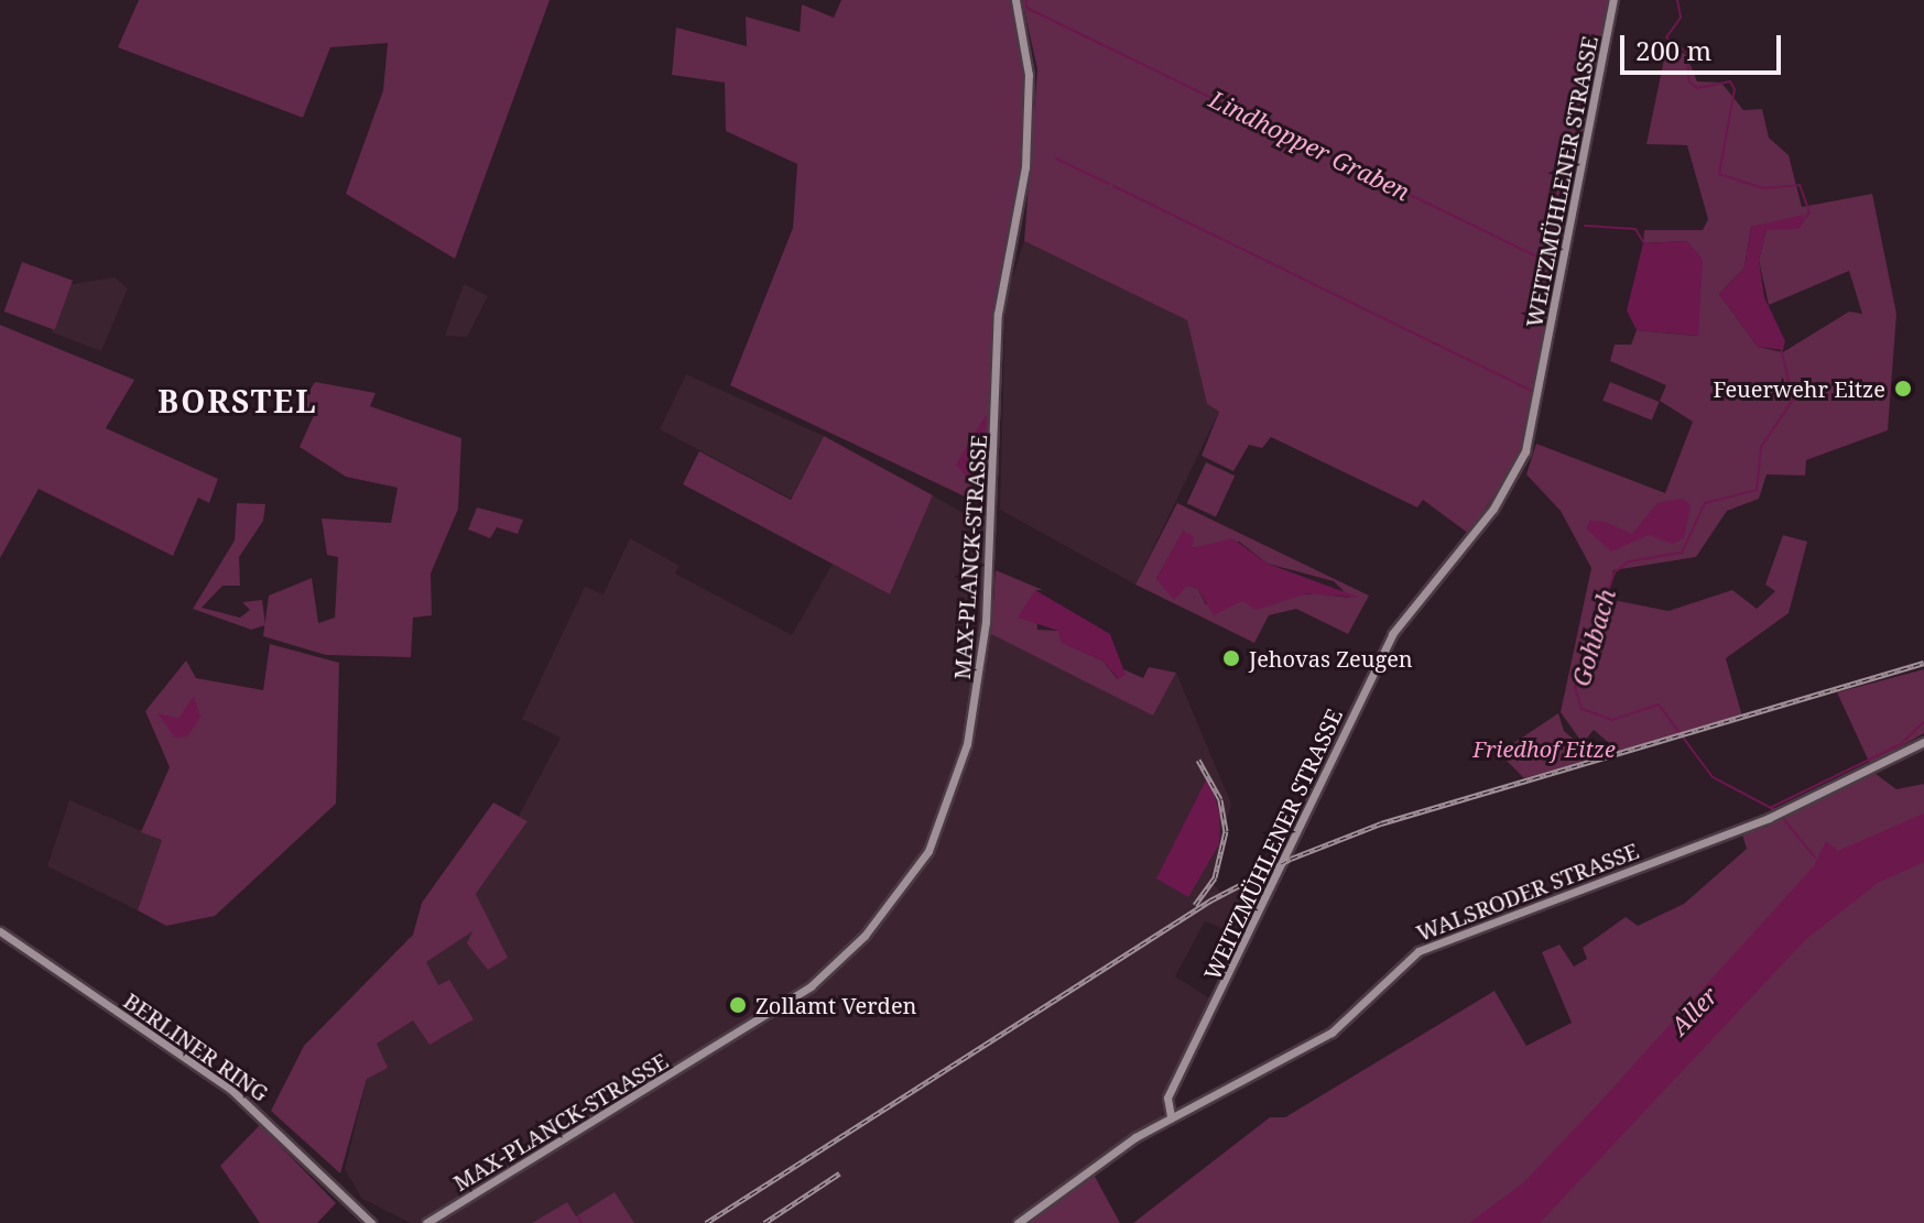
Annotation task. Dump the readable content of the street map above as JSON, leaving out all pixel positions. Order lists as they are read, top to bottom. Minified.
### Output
{"streets":{"street":["WEITZMÜHLENER STRASSE","MAX-PLANCK-STRASSE","WALSRODER STRASSE","BERLINER RING"]},"crossings":[["WEITZMÜHLENER STRASSE","WALSRODER STRASSE"]],"districts":["BORSTEL"],"water":["Lindhopper Graben","Gohbach","Aller"],"parks":["Friedhof Eitze"],"places":["Feuerwehr Eitze","Jehovas Zeugen","Zollamt Verden"],"scale_bar":"200 m"}
